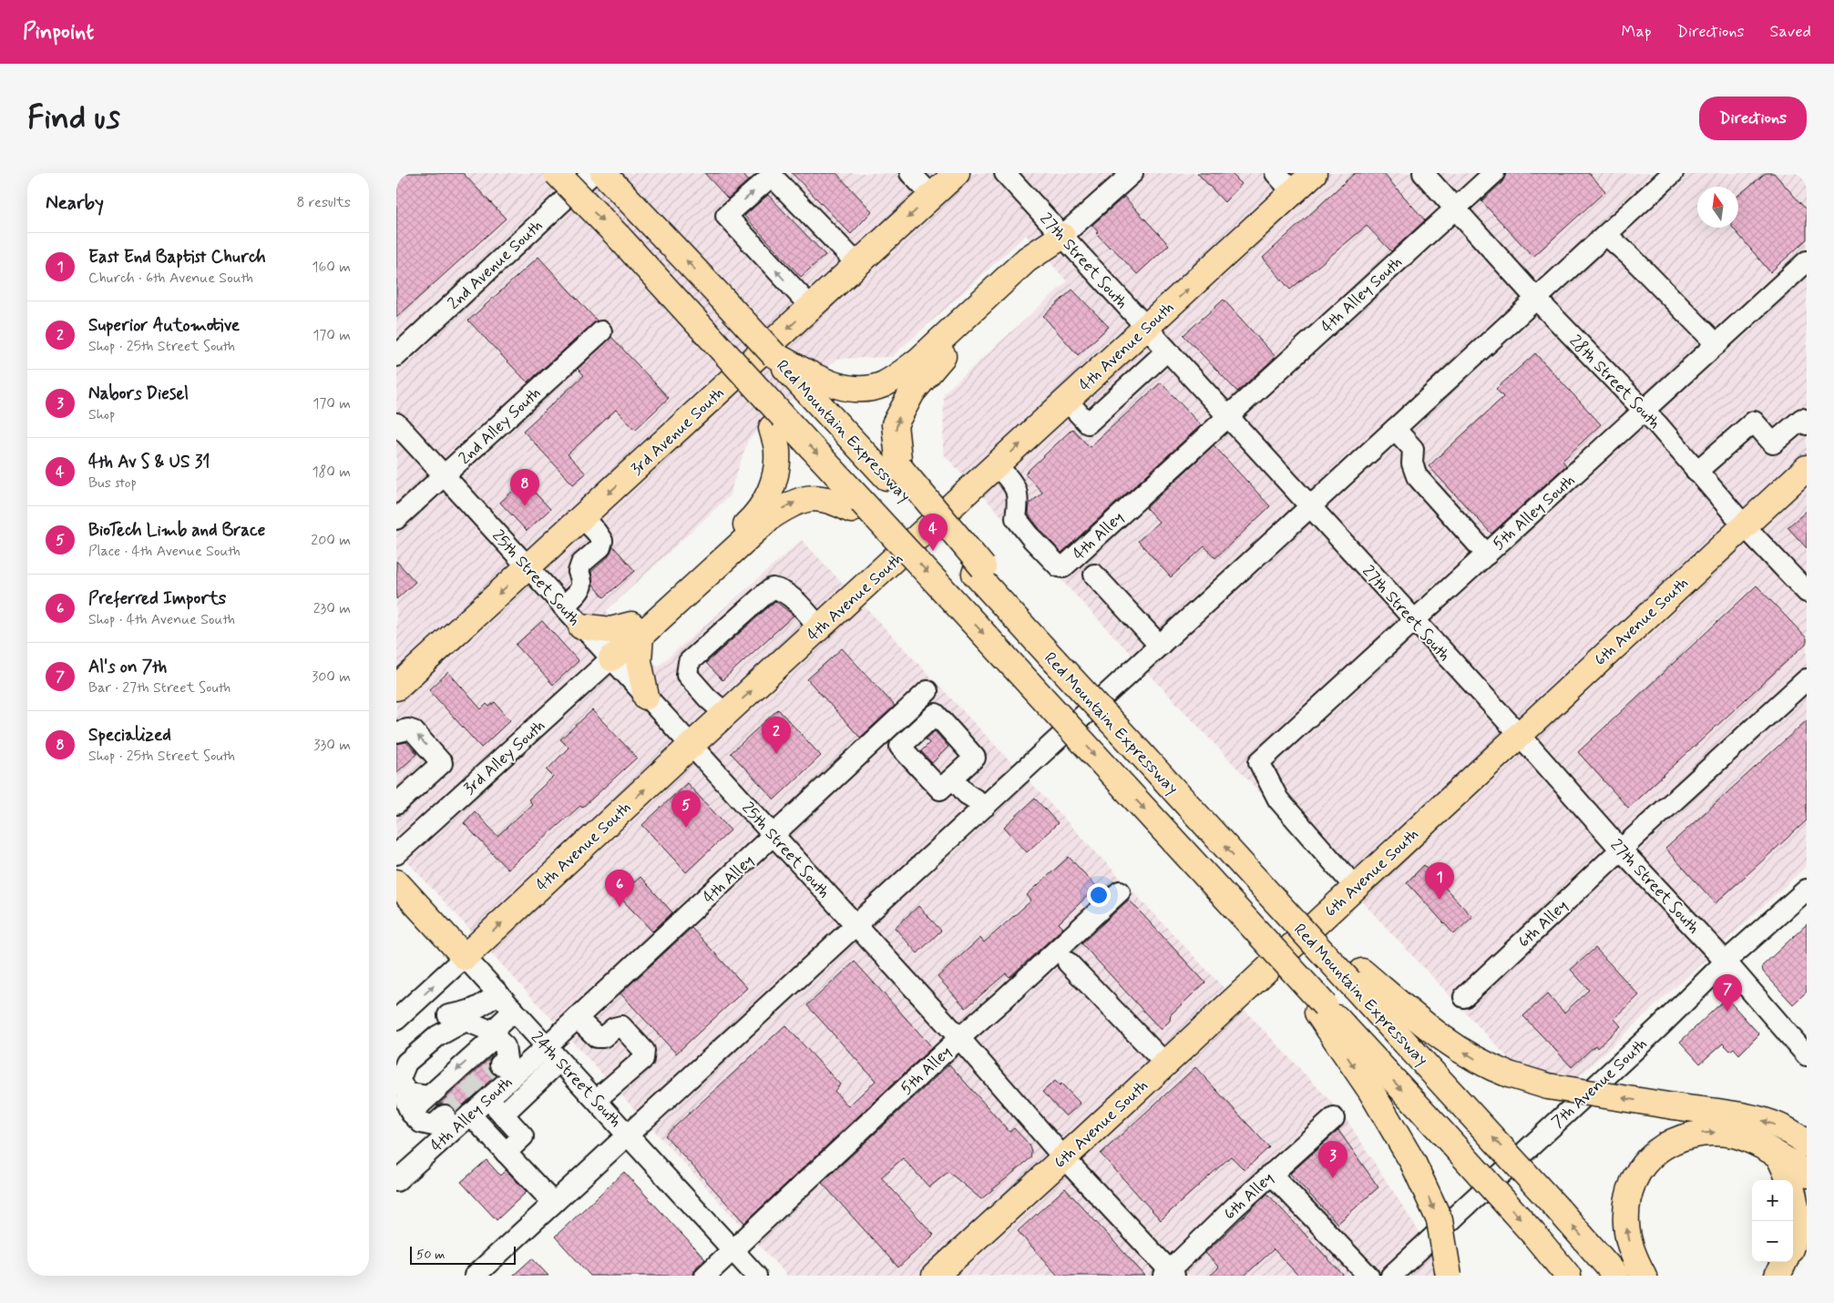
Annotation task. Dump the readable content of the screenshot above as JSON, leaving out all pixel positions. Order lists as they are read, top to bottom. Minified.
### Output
{"streets":{"main road":["4th Avenue South","3rd Avenue South","Red Mountain Expressway","6th Avenue South","24th Street South"],"street":["27th Street South","2nd Avenue South","4th Alley South","28th Street South","2nd Alley South","5th Alley South","4th Alley","25th Street South","3rd Alley South","6th Alley","5th Alley","7th Avenue South"]},"crossings":[["27th Street South","4th Alley South"],["27th Street South","4th Avenue South"],["27th Street South","5th Alley South"],["27th Street South","4th Alley"],["27th Street South","6th Avenue South"],["27th Street South","6th Alley"],["27th Street South","7th Avenue South"],["4th Alley South","28th Street South"],["4th Alley South","4th Alley"],["4th Alley South","24th Street South"],["4th Avenue South","4th Alley"],["4th Avenue South","25th Street South"],["4th Avenue South","24th Street South"],["28th Street South","5th Alley South"],["28th Street South","6th Avenue South"],["2nd Alley South","25th Street South"],["3rd Avenue South","25th Street South"],["5th Alley South","6th Avenue South"],["4th Alley","25th Street South"],["4th Alley","24th Street South"],["25th Street South","6th Avenue South"],["25th Street South","3rd Alley South"],["25th Street South","6th Alley"],["25th Street South","5th Alley"],["5th Alley","24th Street South"]],"scale_bar":"50 m","north":"top","page":{"header":"Pinpoint","nav":["Map","Directions","Saved"],"buttons":"Directions","title":"Find us","heading":["Nearby","8 results"],"list":[{"mark":"1","name":"East End Baptist Church","note":"Church · 6th Avenue South","value":"160 m"},{"mark":"2","name":"Superior Automotive","note":"Shop · 25th Street South","value":"170 m"},{"mark":"3","name":"Nabors Diesel","note":"Shop","value":"170 m"},{"mark":"4","name":"4th Av S & US 31","note":"Bus stop","value":"180 m"},{"mark":"5","name":"BioTech Limb and Brace","note":"Place · 4th Avenue South","value":"200 m"},{"mark":"6","name":"Preferred Imports","note":"Shop · 4th Avenue South","value":"230 m"},{"mark":"7","name":"Al's on 7th","note":"Bar · 27th Street South","value":"300 m"},{"mark":"8","name":"Specialized","note":"Shop · 25th Street South","value":"330 m"}],"pins":["8","4","2","5","1","6","7","3"],"map_buttons":["+","−"],"scale":"50 m"}}
